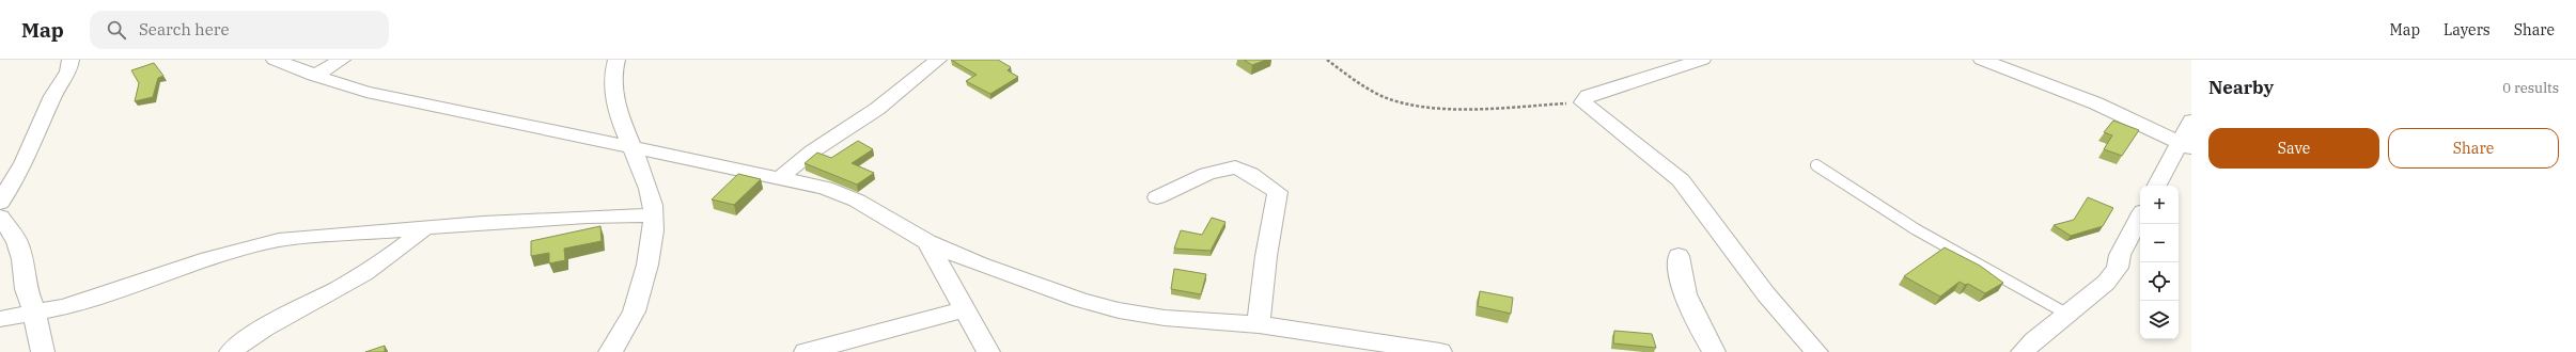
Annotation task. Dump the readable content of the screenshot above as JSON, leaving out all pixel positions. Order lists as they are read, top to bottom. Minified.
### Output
{"page":{"header":"Map","search":"Search here","nav":["Map","Layers","Share"],"heading":["Nearby","0 results"],"buttons":["Save","Share"],"map_buttons":["+","−"]}}
